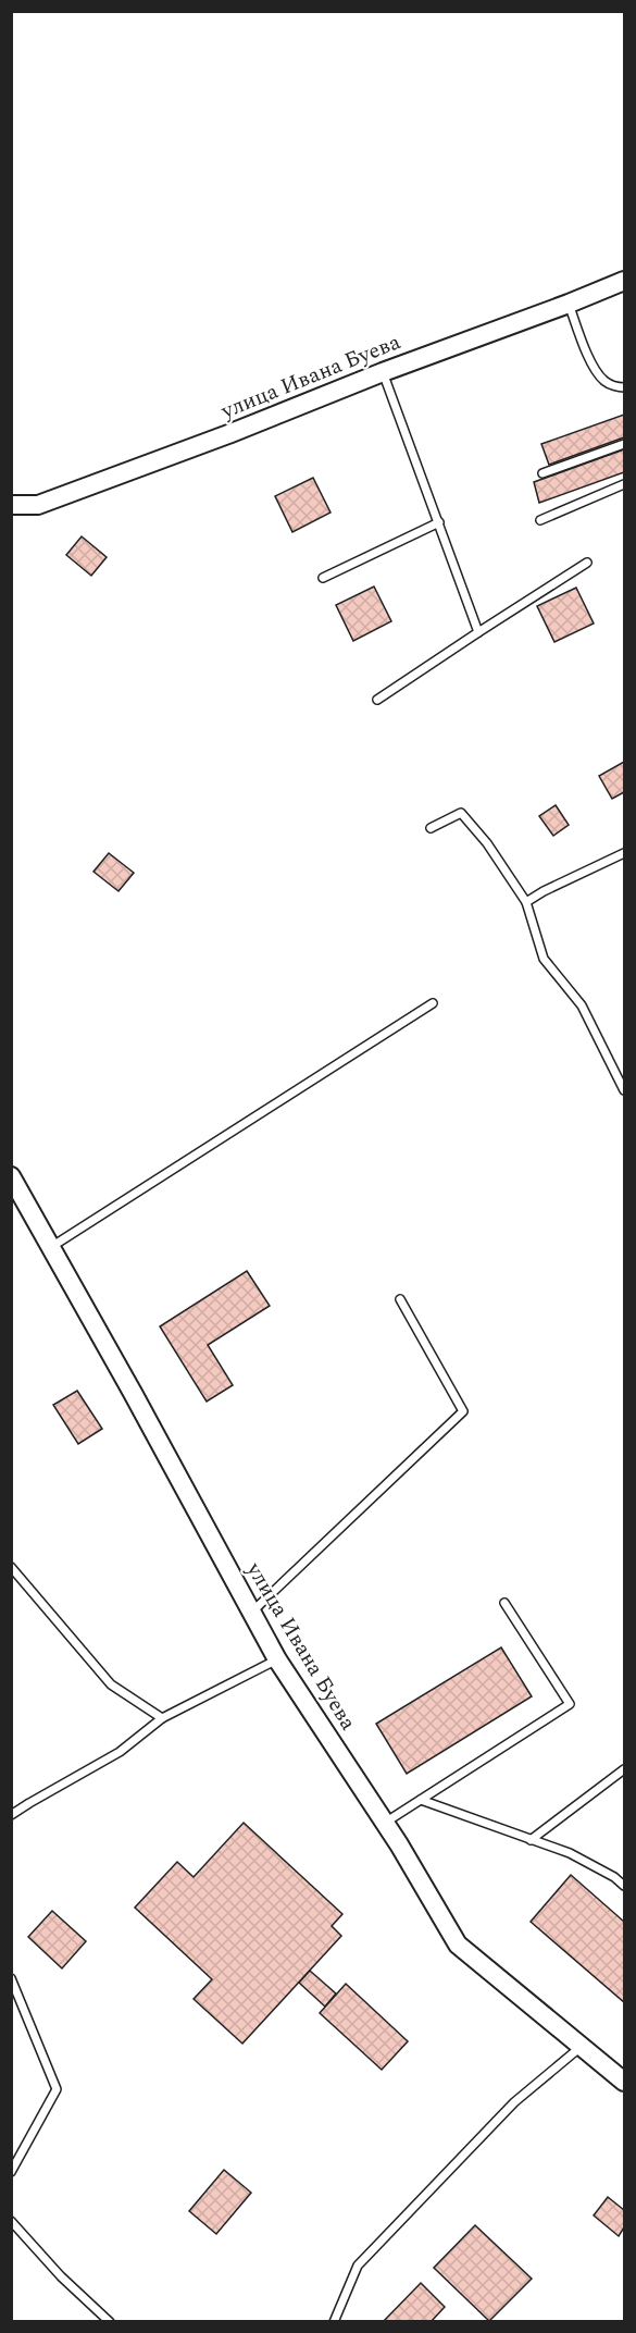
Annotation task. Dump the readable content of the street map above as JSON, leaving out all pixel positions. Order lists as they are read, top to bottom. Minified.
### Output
{"streets":{"street":["улица Ивана Буева"]}}
